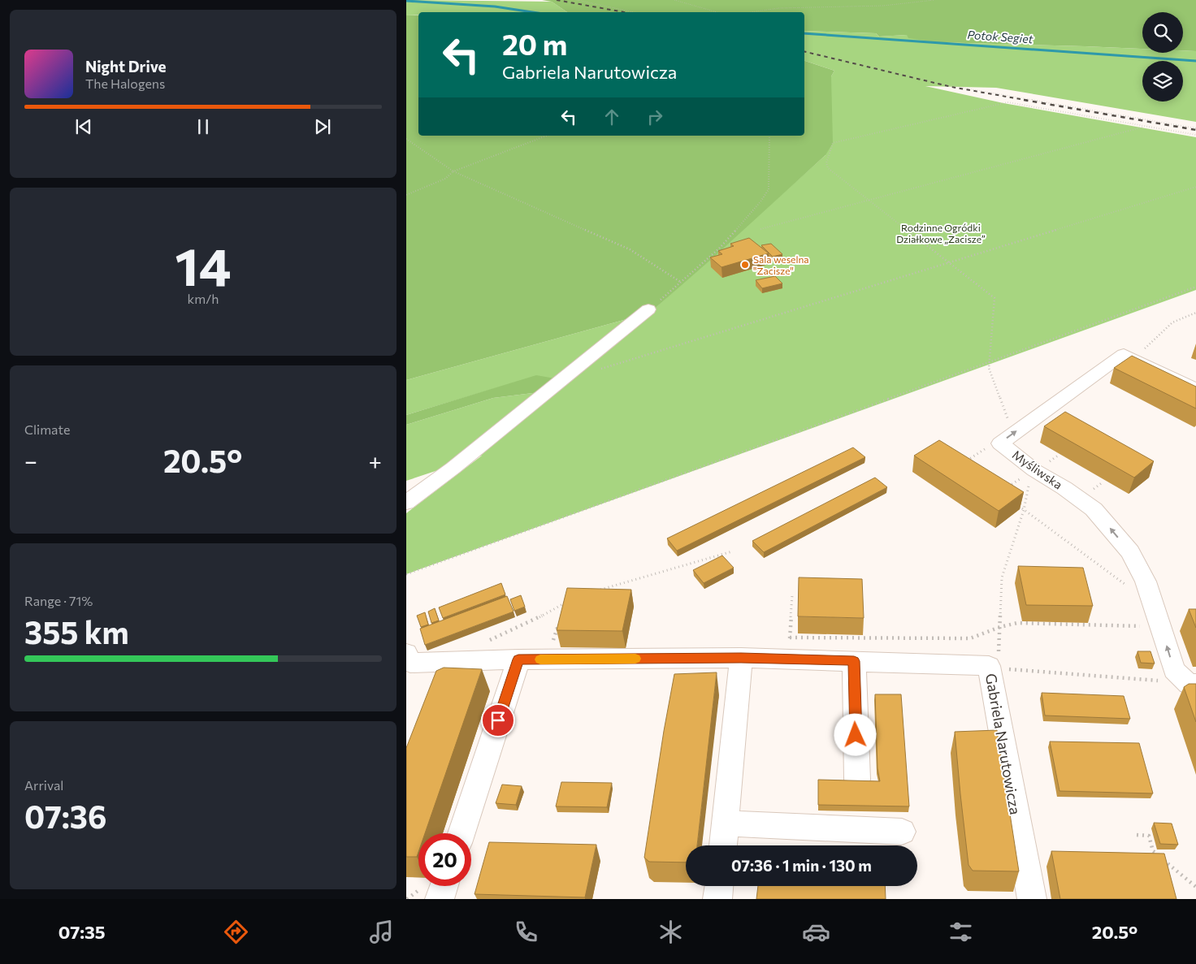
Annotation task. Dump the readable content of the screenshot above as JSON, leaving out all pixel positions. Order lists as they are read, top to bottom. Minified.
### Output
{"streets":{"street":["Myśliwska","Gabriela Narutowicza"]},"one_way":["Myśliwska"],"water":["Potok Segiet"],"parks":["Rodzinne Ogródki Działkowe „Zacisze”"],"places":["Sala weselna \"Zacisze\""],"page":{"turn":["20 m","Gabriela Narutowicza"],"song":["Night Drive","The Halogens"],"tile":[["14","km/h"],"Climate",["Range · 71%","355 km"],["Arrival","07:36"]],"heat":["−","20.5°","+"],"limit":"20","trip":"07:36 · 1 min · 130 m","tabs":["07:35","20.5°"]}}
